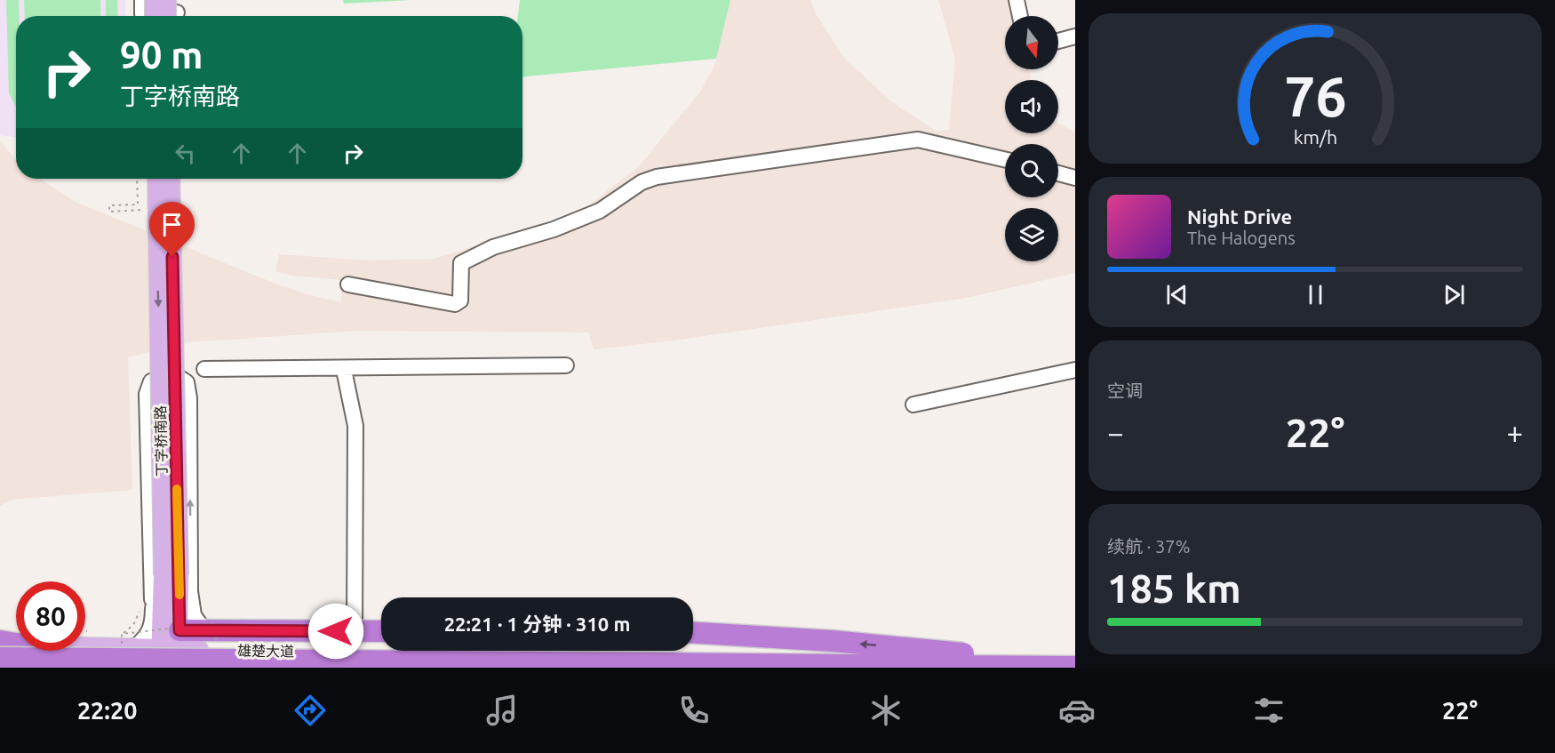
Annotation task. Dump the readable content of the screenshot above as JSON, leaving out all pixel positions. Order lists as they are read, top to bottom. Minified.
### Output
{"streets":{"main road":["丁字桥南路","雄楚大道"]},"crossings":[["丁字桥南路","雄楚大道"]],"north":"bottom","page":{"turn":["90 m","丁字桥南路"],"song":["Night Drive","The Halogens"],"tile":["空调",["续航 · 37%","185 km"]],"heat":["−","22°","+"],"limit":"80","trip":"22:21 · 1 分钟 · 310 m","tabs":["22:20","22°"],"gauge":["76","km/h"]}}
